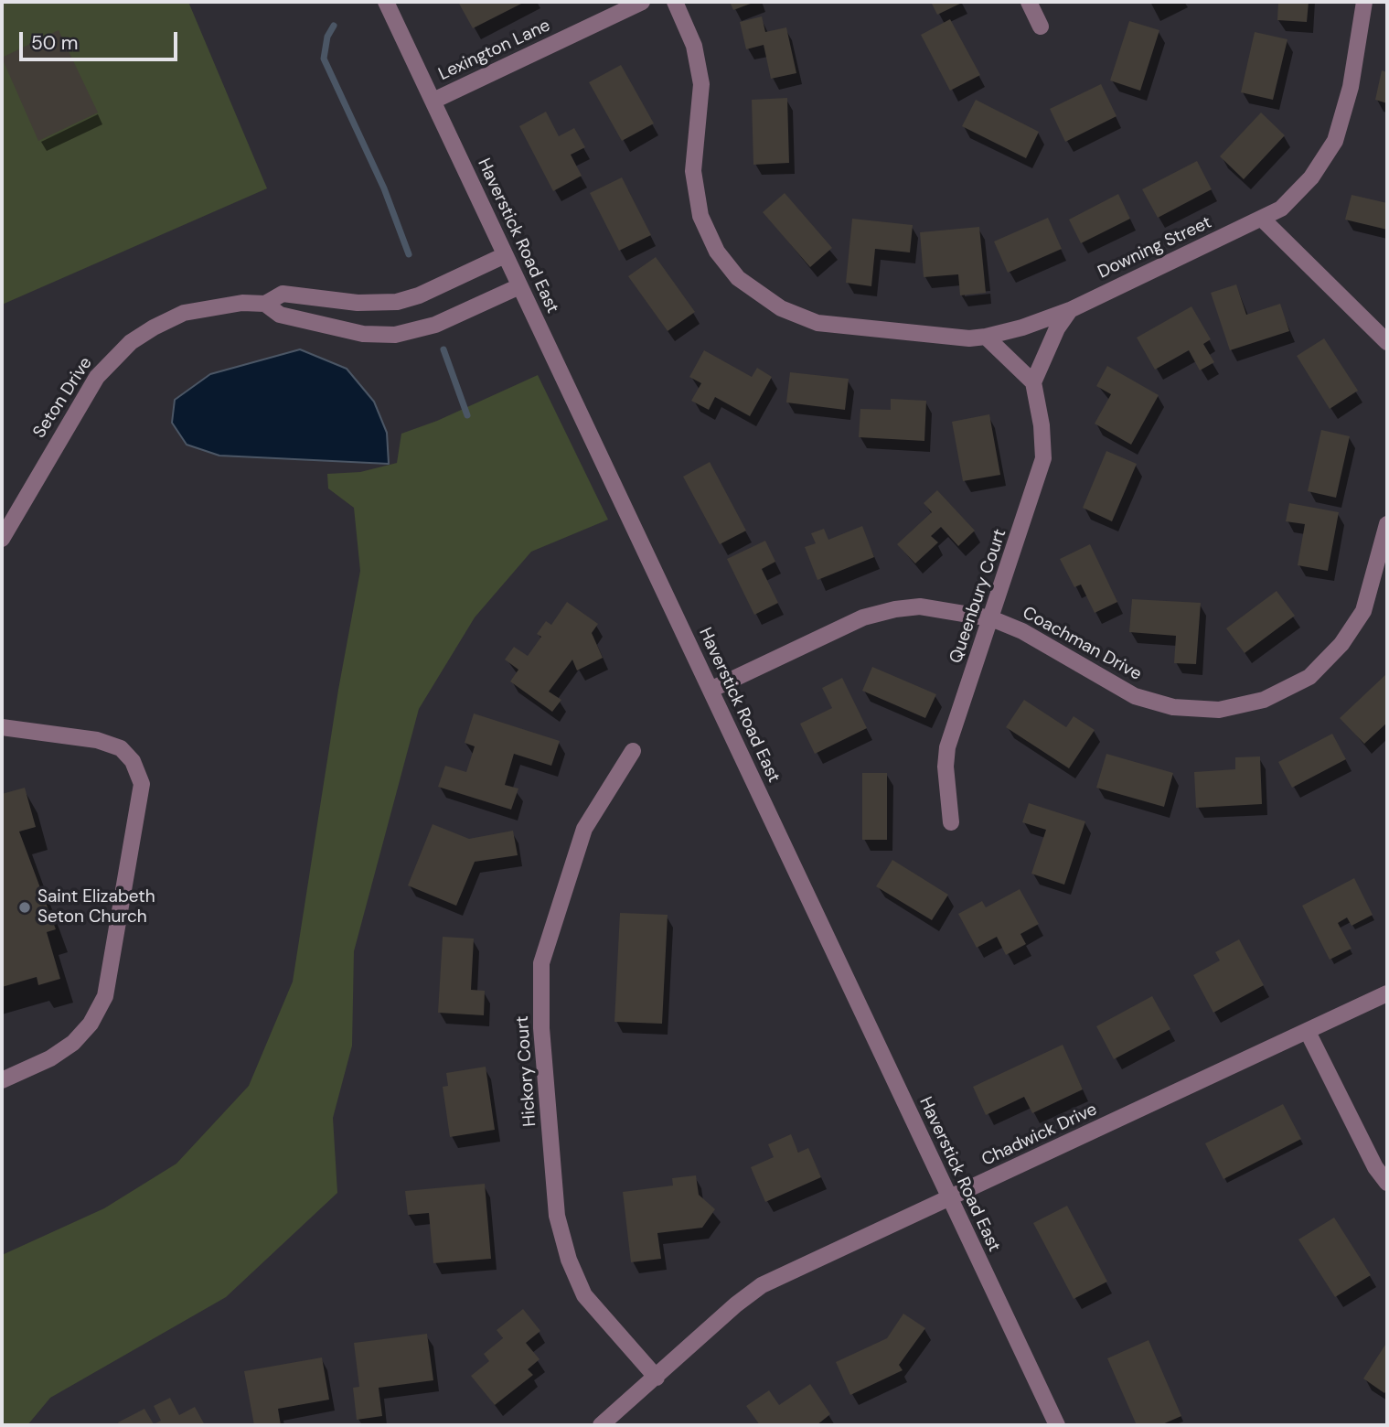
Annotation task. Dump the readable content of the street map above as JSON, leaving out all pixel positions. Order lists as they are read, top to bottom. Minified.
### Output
{"streets":{"street":["Lexington Lane","Haverstick Road East","Downing Street","Seton Drive","Queenbury Court","Coachman Drive","Hickory Court","Chadwick Drive"]},"crossings":[["Lexington Lane","Haverstick Road East"],["Haverstick Road East","Seton Drive"],["Haverstick Road East","Coachman Drive"],["Haverstick Road East","Chadwick Drive"],["Queenbury Court","Coachman Drive"],["Hickory Court","Chadwick Drive"]],"places":["Saint Elizabeth Seton Church"],"scale_bar":"50 m"}
